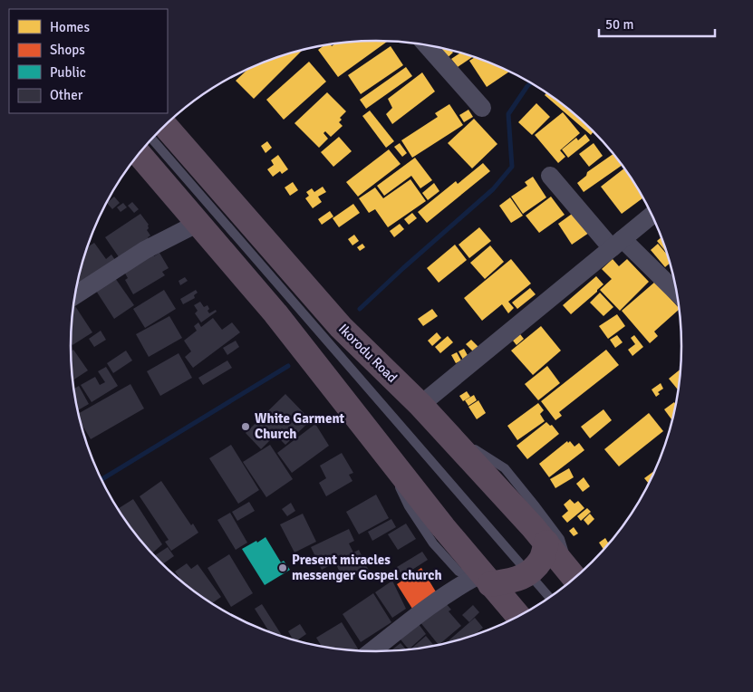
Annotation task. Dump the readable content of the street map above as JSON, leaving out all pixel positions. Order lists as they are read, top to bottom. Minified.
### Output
{"streets":{"highway":["Ikorodu Road"]},"places":["White Garment Church","Present miracles messenger Gospel church"],"legend":["Homes","Shops","Public","Other"],"scale_bar":"50 m"}
